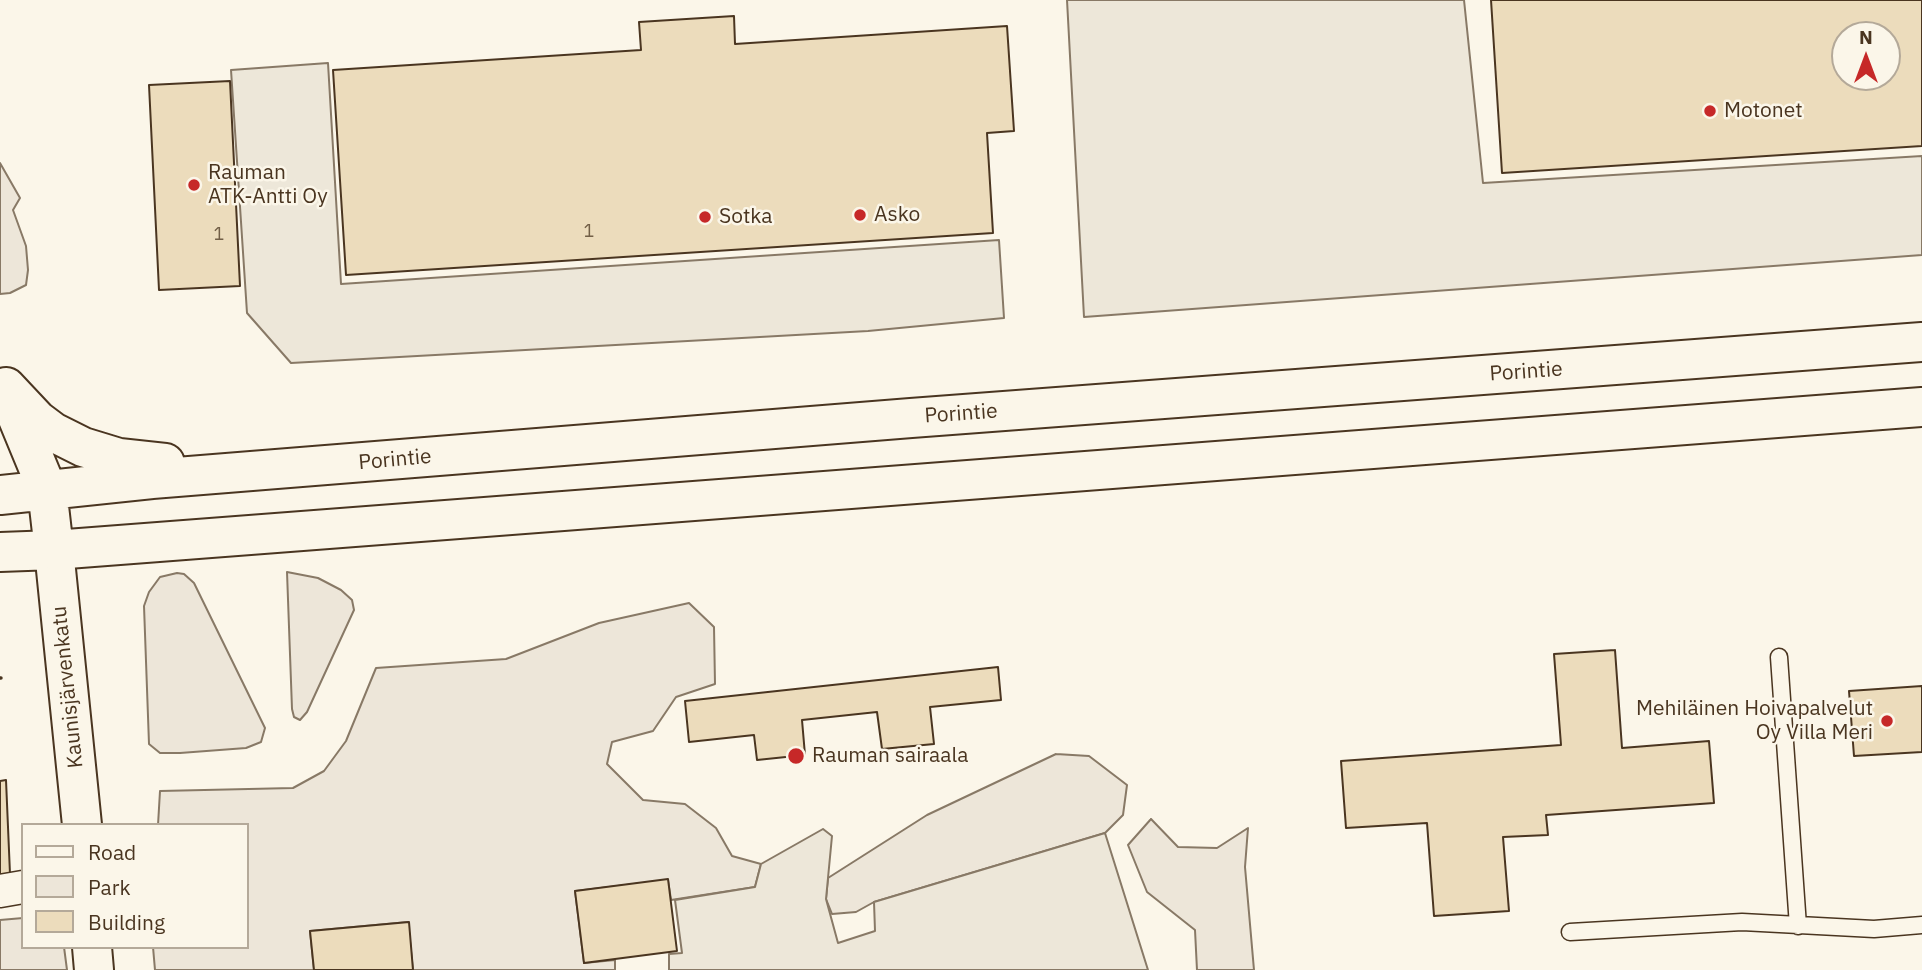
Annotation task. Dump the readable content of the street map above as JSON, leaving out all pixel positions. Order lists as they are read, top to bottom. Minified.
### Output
{"streets":{"main road":["Porintie","Kaunisjärvenkatu"]},"crossings":[["Porintie","Kaunisjärvenkatu"]],"places":["Motonet","Rauman ATK-Antti Oy","Asko","Sotka","Mehiläinen Hoivapalvelut Oy Villa Meri","Rauman sairaala"],"house_numbers":["1","1"],"legend":["Road","Park","Building"],"north":"top"}
